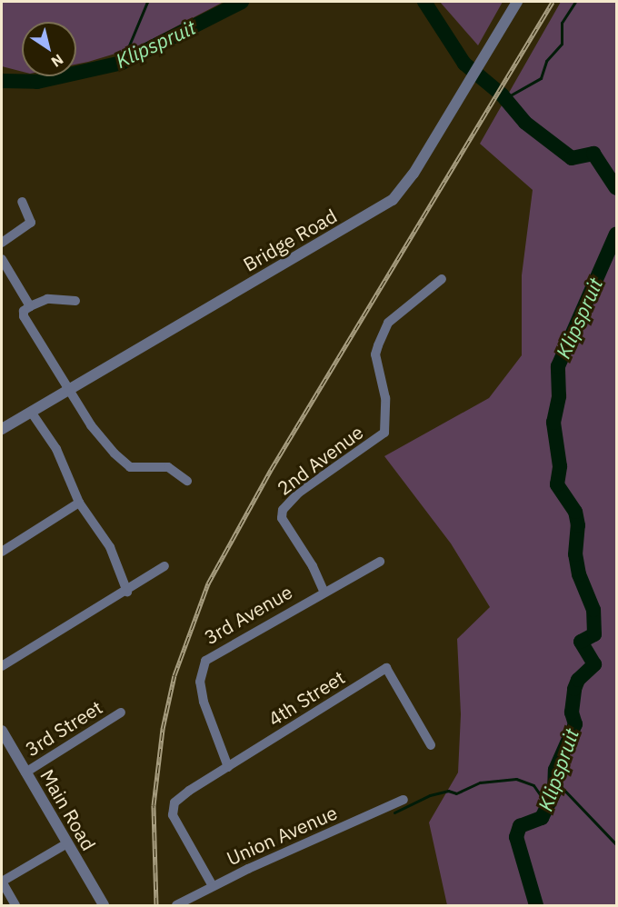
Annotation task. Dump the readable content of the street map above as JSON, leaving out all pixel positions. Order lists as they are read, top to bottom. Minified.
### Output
{"streets":{"street":["Bridge Road","2nd Avenue","3rd Avenue","4th Street","3rd Street","Main Road","Union Avenue"]},"crossings":[["2nd Avenue","3rd Avenue"],["3rd Avenue","4th Street"],["4th Street","Union Avenue"],["3rd Street","Main Road"]],"water":["Klipspruit"],"north":"bottom right"}
